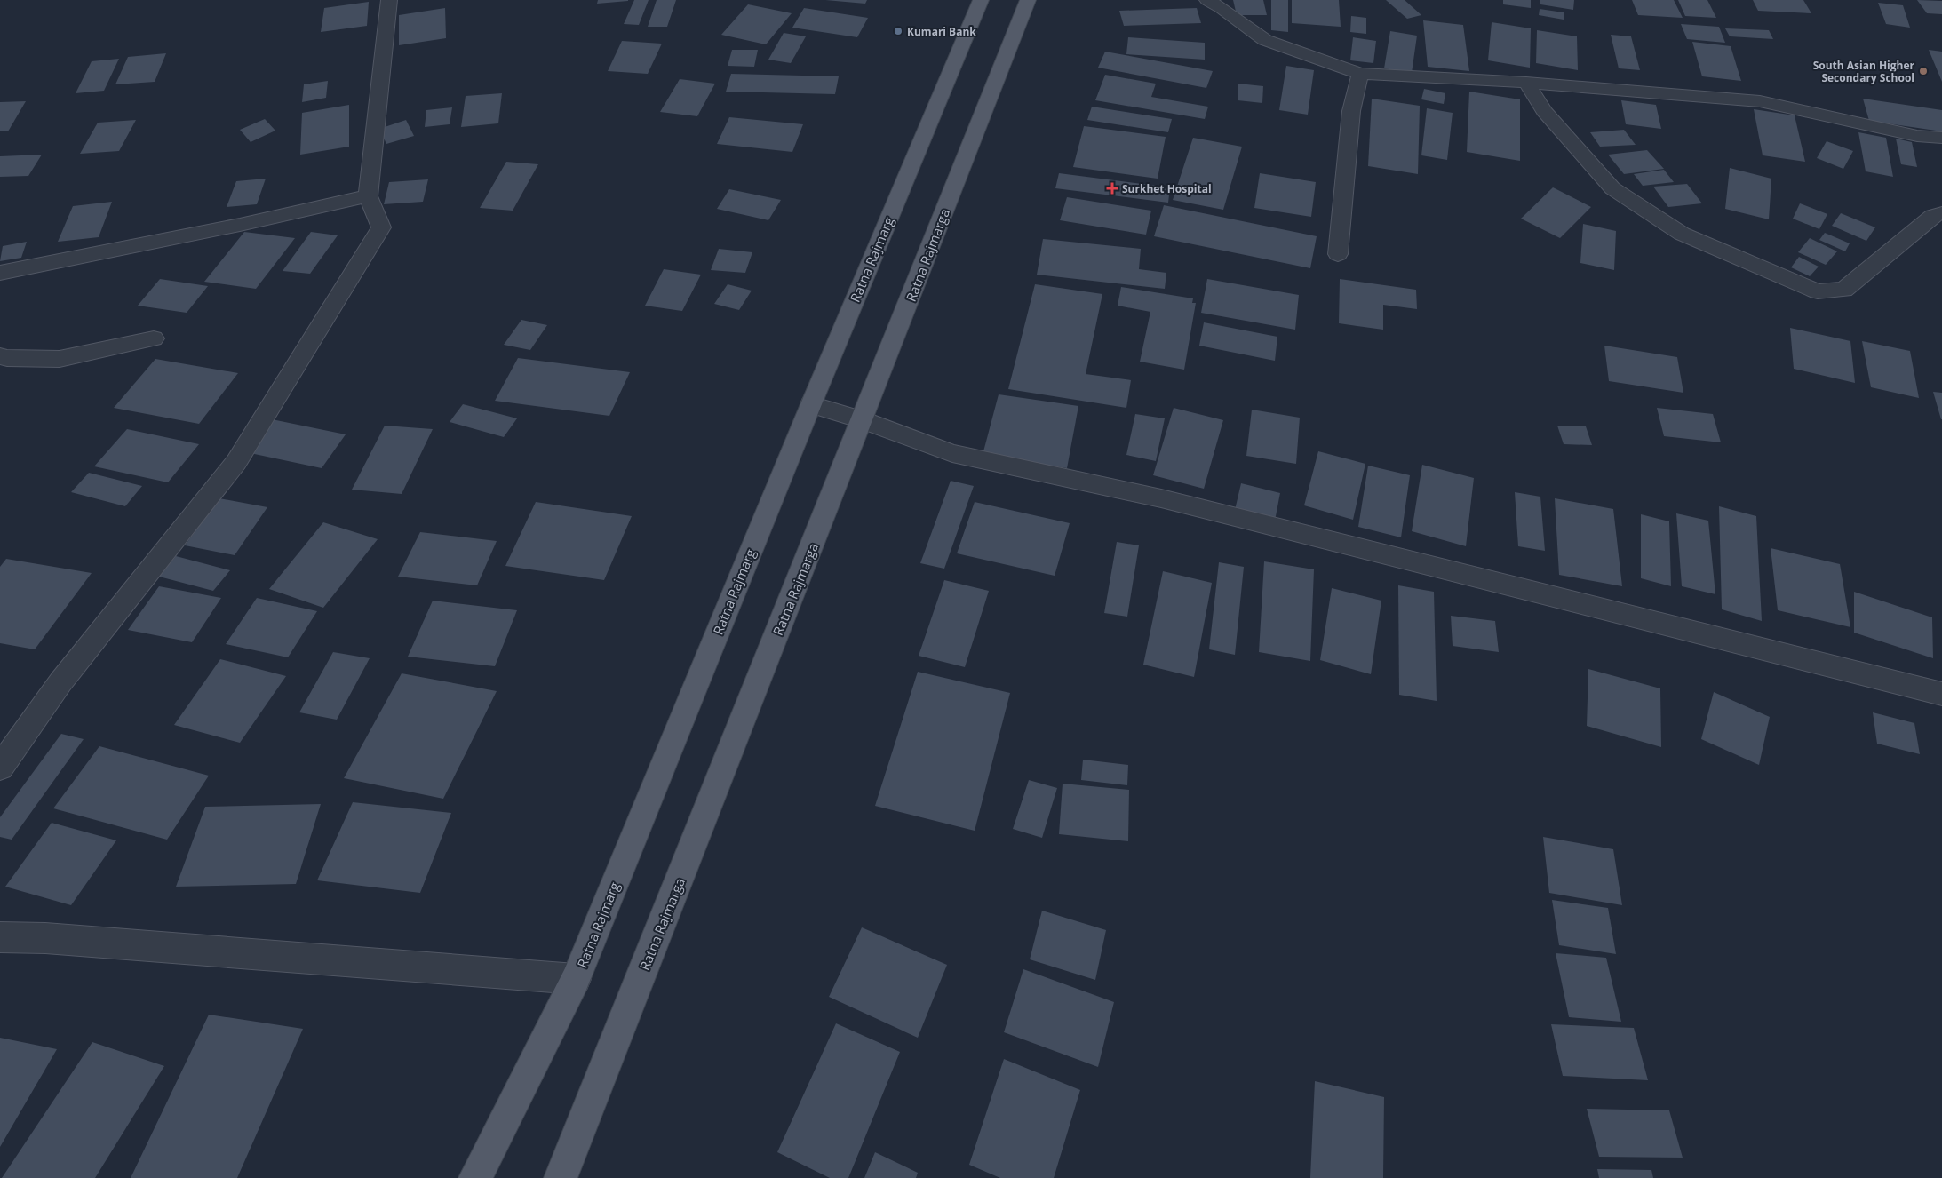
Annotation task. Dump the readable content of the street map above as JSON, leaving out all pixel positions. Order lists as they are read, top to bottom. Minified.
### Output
{"streets":{"main road":["Ratna Rajmarga","Ratna Rajmarg"]},"places":{"other":["Kumari Bank","South Asian Higher Secondary School"],"health":["Surkhet Hospital"]}}
